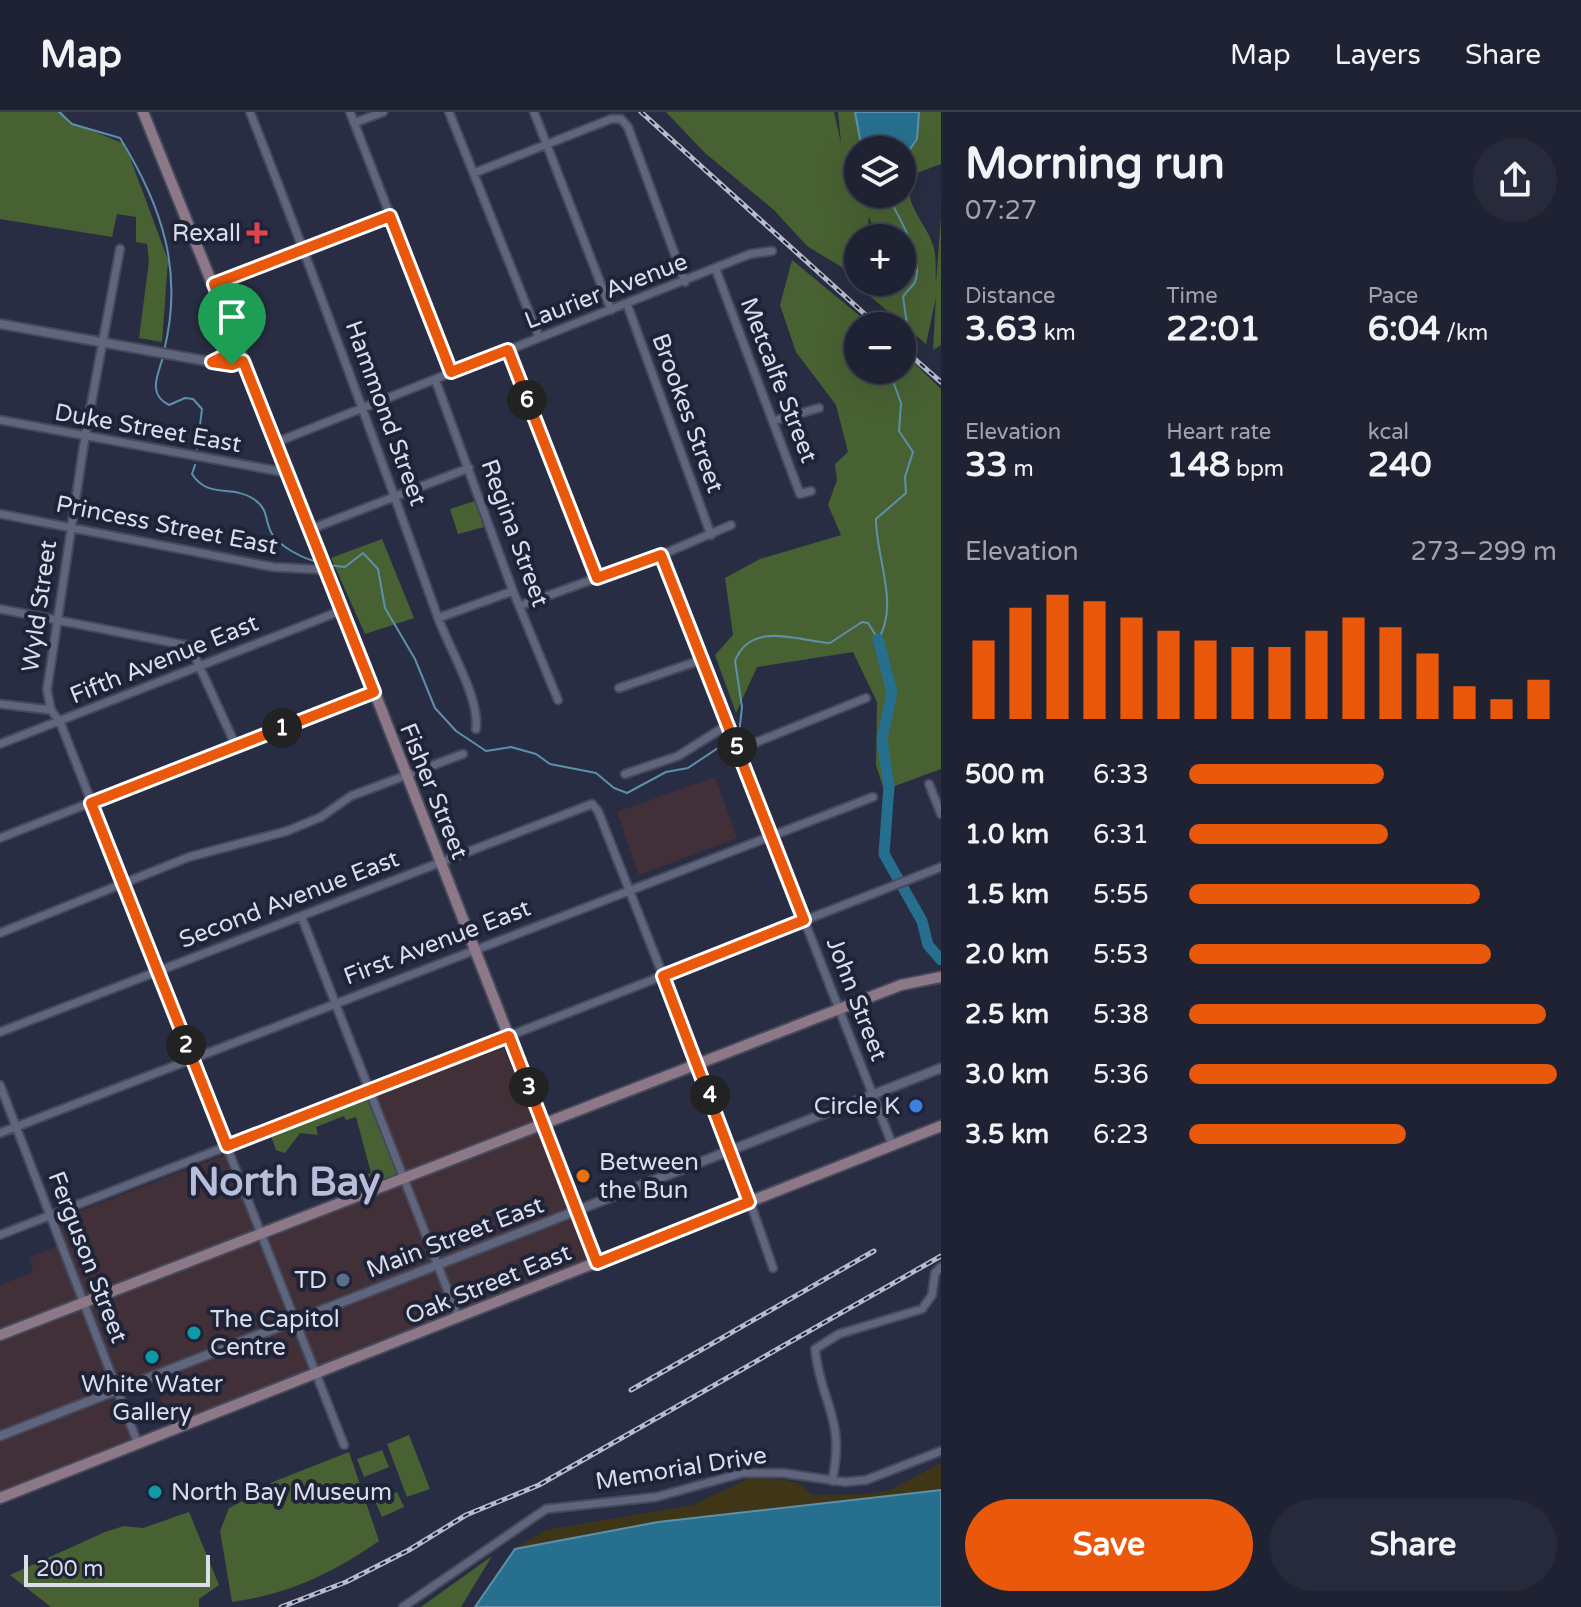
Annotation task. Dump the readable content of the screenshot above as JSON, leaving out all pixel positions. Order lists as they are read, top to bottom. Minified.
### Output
{"streets":{"main road":["Fisher Street","Oak Street East"],"street":["Laurier Avenue","Metcalfe Street","Hammond Street","Brookes Street","Duke Street East","Princess Street East","Regina Street","Wyld Street","Fifth Avenue East","Second Avenue East","First Avenue East","John Street","Main Street East","Ferguson Street","Memorial Drive"]},"crossings":[["Laurier Avenue","Metcalfe Street"],["Laurier Avenue","Hammond Street"],["Laurier Avenue","Brookes Street"],["Laurier Avenue","Regina Street"],["Laurier Avenue","Fisher Street"],["Duke Street East","Wyld Street"],["Duke Street East","Fisher Street"],["Princess Street East","Wyld Street"],["Princess Street East","Fisher Street"],["Fifth Avenue East","Fisher Street"],["Fisher Street","Second Avenue East"],["Fisher Street","First Avenue East"],["Fisher Street","Main Street East"],["Fisher Street","Oak Street East"],["Second Avenue East","First Avenue East"],["First Avenue East","John Street"],["First Avenue East","Ferguson Street"],["John Street","Main Street East"],["John Street","Oak Street East"],["Main Street East","Ferguson Street"],["Ferguson Street","Oak Street East"]],"districts":["North Bay"],"places":{"health":["Rexall"],"other":["Circle K","Between the Bun","TD","The Capitol Centre","White Water Gallery","North Bay Museum"]},"scale_bar":"200 m","page":{"header":"Map","nav":["Map","Layers","Share"],"heading":["Morning run","07:27"],"map_buttons":["+","−"],"stats":[["Distance","3.63 km"],["Time","22:01"],["Pace","6:04 /km"],["Elevation","33 m"],["Heart rate","148 bpm"],["kcal","240"]],"pins":["6","1","5","2","3","4"],"chart":["Elevation","273–299 m"],"list":[{"name":"500 m","note":"6:33"},{"name":"1.0 km","note":"6:31"},{"name":"1.5 km","note":"5:55"},{"name":"2.0 km","note":"5:53"},{"name":"2.5 km","note":"5:38"},{"name":"3.0 km","note":"5:36"},{"name":"3.5 km","note":"6:23"}],"buttons":["Save","Share"],"scale":"200 m"}}
